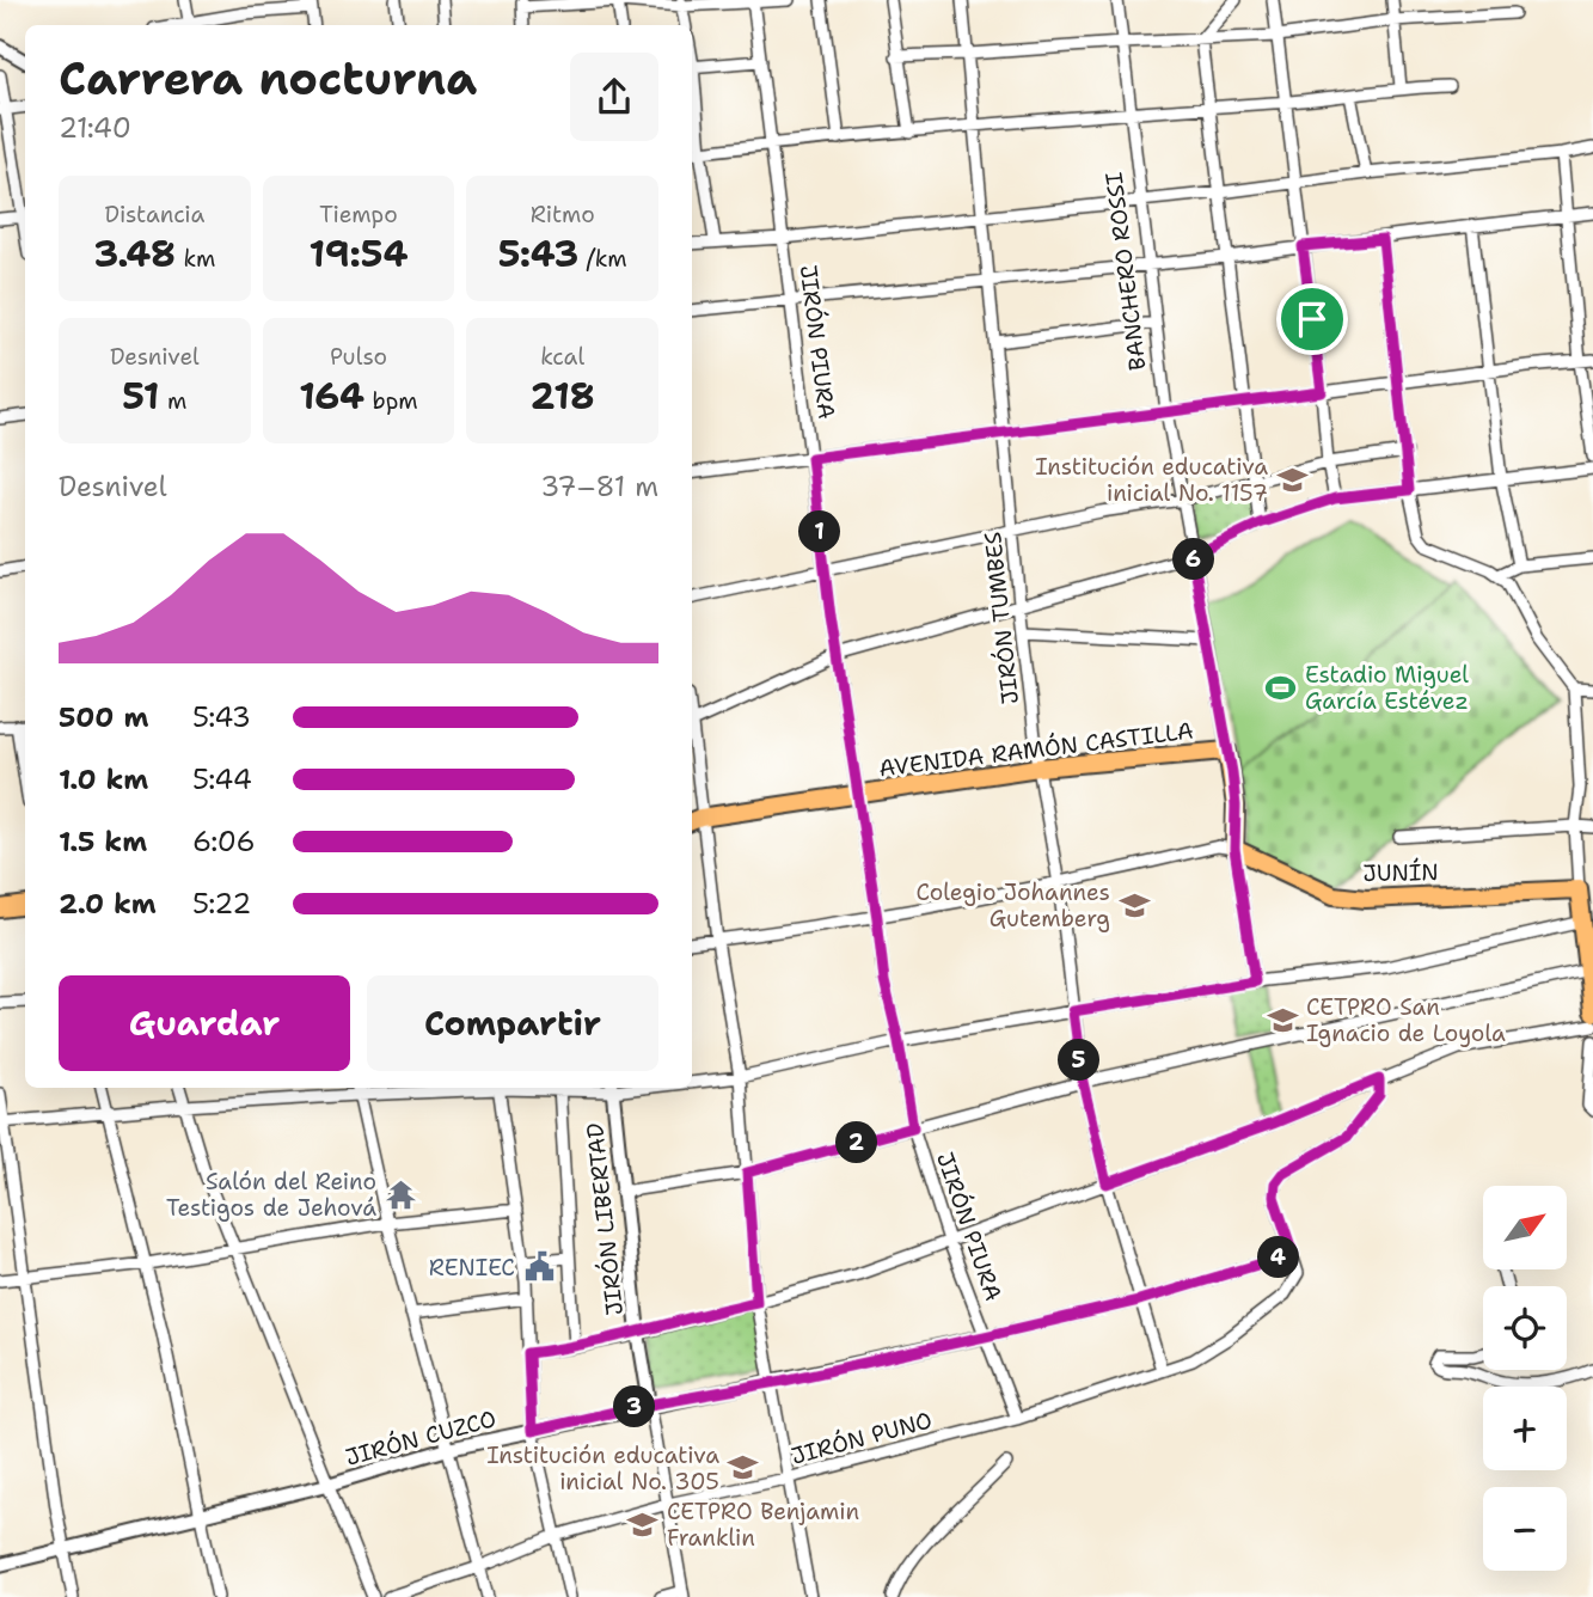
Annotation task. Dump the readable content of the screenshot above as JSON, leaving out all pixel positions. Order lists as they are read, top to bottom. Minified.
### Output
{"streets":{"main road":["BANCHERO ROSSI","AVENIDA RAMÓN CASTILLA","JUNÍN"],"street":["JIRÓN PIURA","JIRÓN TUMBES","JIRÓN LIBERTAD","JIRÓN CUZCO","JIRÓN PUNO"]},"crossings":[["BANCHERO ROSSI","AVENIDA RAMÓN CASTILLA"],["BANCHERO ROSSI","JUNÍN"],["JIRÓN PIURA","AVENIDA RAMÓN CASTILLA"],["JIRÓN PIURA","JIRÓN CUZCO"],["JIRÓN PIURA","JIRÓN PUNO"],["JIRÓN TUMBES","AVENIDA RAMÓN CASTILLA"],["JIRÓN TUMBES","JIRÓN CUZCO"],["JIRÓN TUMBES","JIRÓN PUNO"],["JIRÓN LIBERTAD","JIRÓN CUZCO"],["JIRÓN LIBERTAD","JIRÓN PUNO"],["JIRÓN CUZCO","JIRÓN PUNO"]],"places":{"school or university":["Institución educativa inicial No. 1157","Colegio Johannes Gutemberg","CETPRO San Ignacio de Loyola","Institución educativa inicial No. 305","CETPRO Benjamin Franklin"],"sports":["Estadio Miguel García Estévez"],"temple":["Salón del Reino Testigos de Jehová"],"public building":["RENIEC"]},"north":"top right","page":{"heading":["Carrera nocturna","21:40"],"stats":[["Distancia","3.48 km"],["Tiempo","19:54"],["Ritmo","5:43 /km"],["Desnivel","51 m"],["Pulso","164 bpm"],["kcal","218"]],"chart":["Desnivel","37–81 m"],"pins":["1","6","5","2","4","3"],"list":[{"name":"500 m","note":"5:43"},{"name":"1.0 km","note":"5:44"},{"name":"1.5 km","note":"6:06"},{"name":"2.0 km","note":"5:22"}],"buttons":["Guardar","Compartir"],"map_buttons":["+","−"]}}
